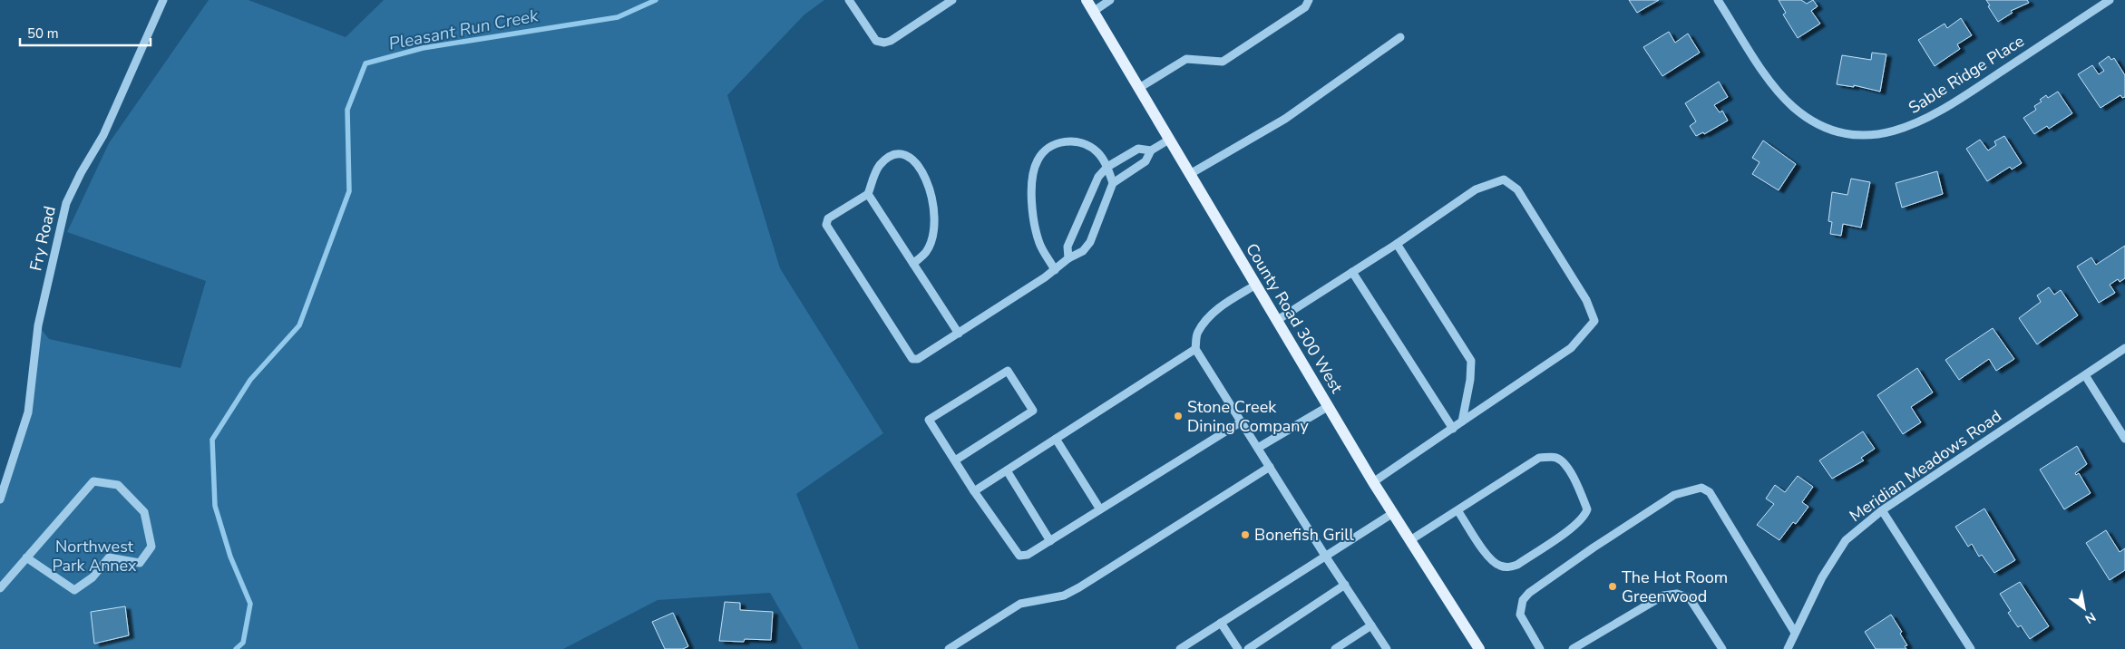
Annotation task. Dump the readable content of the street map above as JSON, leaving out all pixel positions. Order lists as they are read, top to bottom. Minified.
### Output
{"streets":{"main road":["County Road 300 West"],"street":["Sable Ridge Place","Fry Road","Meridian Meadows Road"]},"water":["Pleasant Run Creek"],"parks":["Northwest Park Annex"],"places":["Stone Creek Dining Company","Bonefish Grill","The Hot Room Greenwood"],"scale_bar":"50 m","north":"bottom right"}
